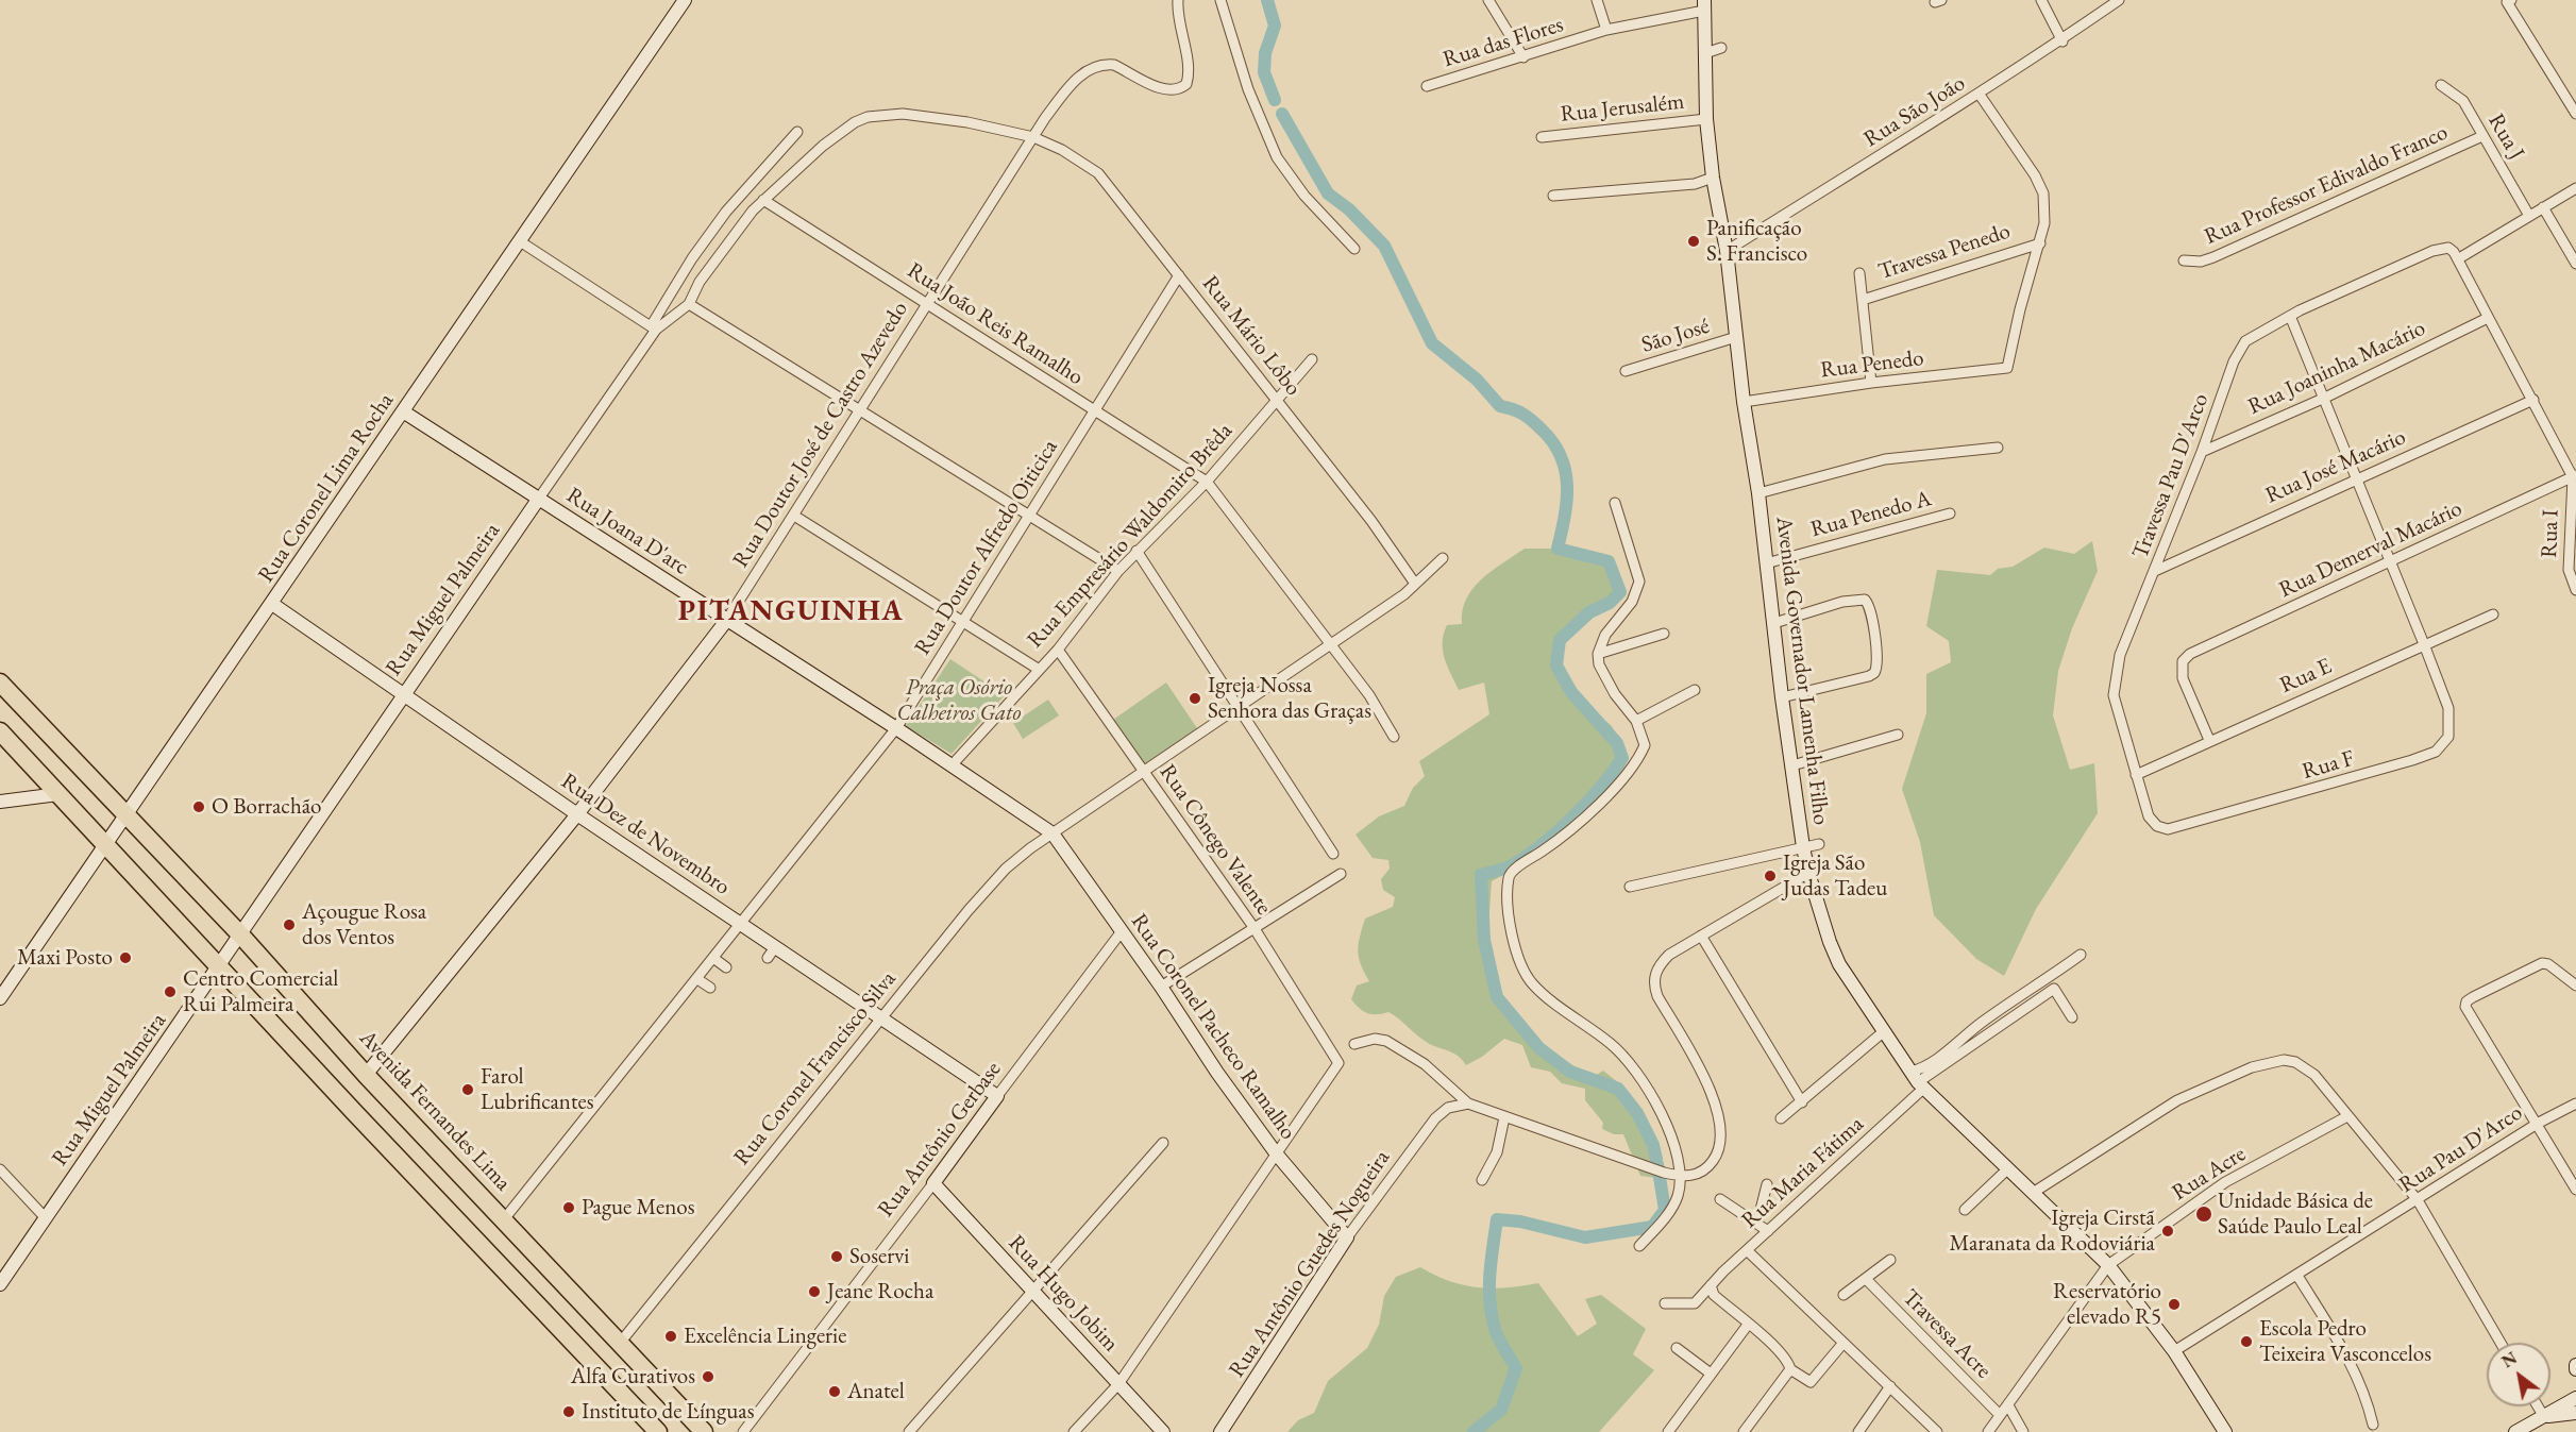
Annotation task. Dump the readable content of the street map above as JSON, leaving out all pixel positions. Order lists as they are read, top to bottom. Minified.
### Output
{"streets":{"highway":["Avenida Fernandes Lima"],"street":["Rua das Flores","Rua Jerusalém","Rua São João","Rua J","Rua Professor Edivaldo Franco","Travessa Penedo","Rua João Reis Ramalho","Rua Mário Lôbo","São José","Rua Penedo","Rua Joaninha Macário","Rua Doutor José de Castro Azevedo","Rua José Macário","Travessa Pau D'Arco","Rua Coronel Lima Rocha","Rua Penedo A","Rua Joana D'arc","Rua I","Rua Empresário Waldomiro Brêda","Rua Doutor Alfredo Oiticica","Rua Demerval Macário","Rua Miguel Palmeira","Avenida Governador Lamenha Filho","Rua E","Rua F","Rua Dez de Novembro","Rua Cônego Valente","Rua Coronel Pacheco Ramalho","Rua Coronel Francisco Silva","Rua Antônio Gerbase","Rua Pau D'Arco","Rua Maria Fátima","Rua Acre","Rua Antônio Guedes Nogueira","Rua Hugo Jobim","Travessa Acre"]},"crossings":[["Rua das Flores","Avenida Governador Lamenha Filho"],["Rua Jerusalém","Avenida Governador Lamenha Filho"],["Rua São João","Avenida Governador Lamenha Filho"],["Rua J","Rua Professor Edivaldo Franco"],["Travessa Penedo","Rua Penedo"],["Rua João Reis Ramalho","Rua Doutor José de Castro Azevedo"],["Rua João Reis Ramalho","Rua Empresário Waldomiro Brêda"],["Rua João Reis Ramalho","Rua Doutor Alfredo Oiticica"],["Rua João Reis Ramalho","Rua Miguel Palmeira"],["Rua Mário Lôbo","Rua Doutor José de Castro Azevedo"],["Rua Mário Lôbo","Rua Empresário Waldomiro Brêda"],["Rua Mário Lôbo","Rua Doutor Alfredo Oiticica"],["Rua Mário Lôbo","Rua Miguel Palmeira"],["Rua Mário Lôbo","Rua Coronel Francisco Silva"],["São José","Avenida Governador Lamenha Filho"],["Rua Penedo","Avenida Governador Lamenha Filho"],["Rua Joaninha Macário","Travessa Pau D'Arco"],["Rua Doutor José de Castro Azevedo","Rua Joana D'arc"],["Rua Doutor José de Castro Azevedo","Rua Miguel Palmeira"],["Rua Doutor José de Castro Azevedo","Rua Dez de Novembro"],["Rua Doutor José de Castro Azevedo","Avenida Fernandes Lima"],["Rua José Macário","Travessa Pau D'Arco"],["Travessa Pau D'Arco","Rua E"],["Travessa Pau D'Arco","Rua F"],["Rua Coronel Lima Rocha","Rua Joana D'arc"],["Rua Coronel Lima Rocha","Rua Dez de Novembro"],["Rua Coronel Lima Rocha","Avenida Fernandes Lima"],["Rua Penedo A","Avenida Governador Lamenha Filho"],["Rua Joana D'arc","Rua Empresário Waldomiro Brêda"],["Rua Joana D'arc","Rua Doutor Alfredo Oiticica"],["Rua Joana D'arc","Rua Miguel Palmeira"],["Rua Joana D'arc","Rua Coronel Pacheco Ramalho"],["Rua Joana D'arc","Rua Coronel Francisco Silva"],["Rua I","Rua Demerval Macário"],["Rua Empresário Waldomiro Brêda","Rua Cônego Valente"],["Rua Doutor Alfredo Oiticica","Rua Dez de Novembro"],["Rua Doutor Alfredo Oiticica","Avenida Fernandes Lima"],["Rua Demerval Macário","Rua E"],["Rua Miguel Palmeira","Rua Dez de Novembro"],["Rua Miguel Palmeira","Avenida Fernandes Lima"],["Avenida Governador Lamenha Filho","Rua Pau D'Arco"],["Avenida Governador Lamenha Filho","Rua Maria Fátima"],["Avenida Governador Lamenha Filho","Rua Acre"],["Rua E","Rua F"],["Rua Dez de Novembro","Rua Coronel Francisco Silva"],["Rua Dez de Novembro","Rua Antônio Gerbase"],["Rua Cônego Valente","Rua Coronel Pacheco Ramalho"],["Rua Cônego Valente","Rua Coronel Francisco Silva"],["Rua Coronel Pacheco Ramalho","Rua Coronel Francisco Silva"],["Rua Coronel Pacheco Ramalho","Rua Antônio Gerbase"],["Rua Coronel Pacheco Ramalho","Rua Antônio Guedes Nogueira"],["Rua Coronel Francisco Silva","Avenida Fernandes Lima"],["Rua Antônio Gerbase","Rua Hugo Jobim"],["Rua Acre","Travessa Acre"]],"districts":["PITANGUINHA"],"parks":["Praça Osório Calheiros Gato"],"places":["Panificação S. Francisco","Igreja Nossa Senhora das Graças","O Borrachão","Igreja São Judas Tadeu","Açougue Rosa dos Ventos","Maxi Posto","Centro Comercial Rui Palmeira","Farol Lubrificantes","Pague Menos","Unidade Básica de Saúde Paulo Leal","Igreja Cirstã Maranata da Rodoviária","Soservi","Jeane Rocha","Reservatório elevado R5","Excelência Lingerie","Escola Pedro Teixeira Vasconcelos","Alfa Curativos","Anatel","Instituto de Línguas"],"north":"top left"}
